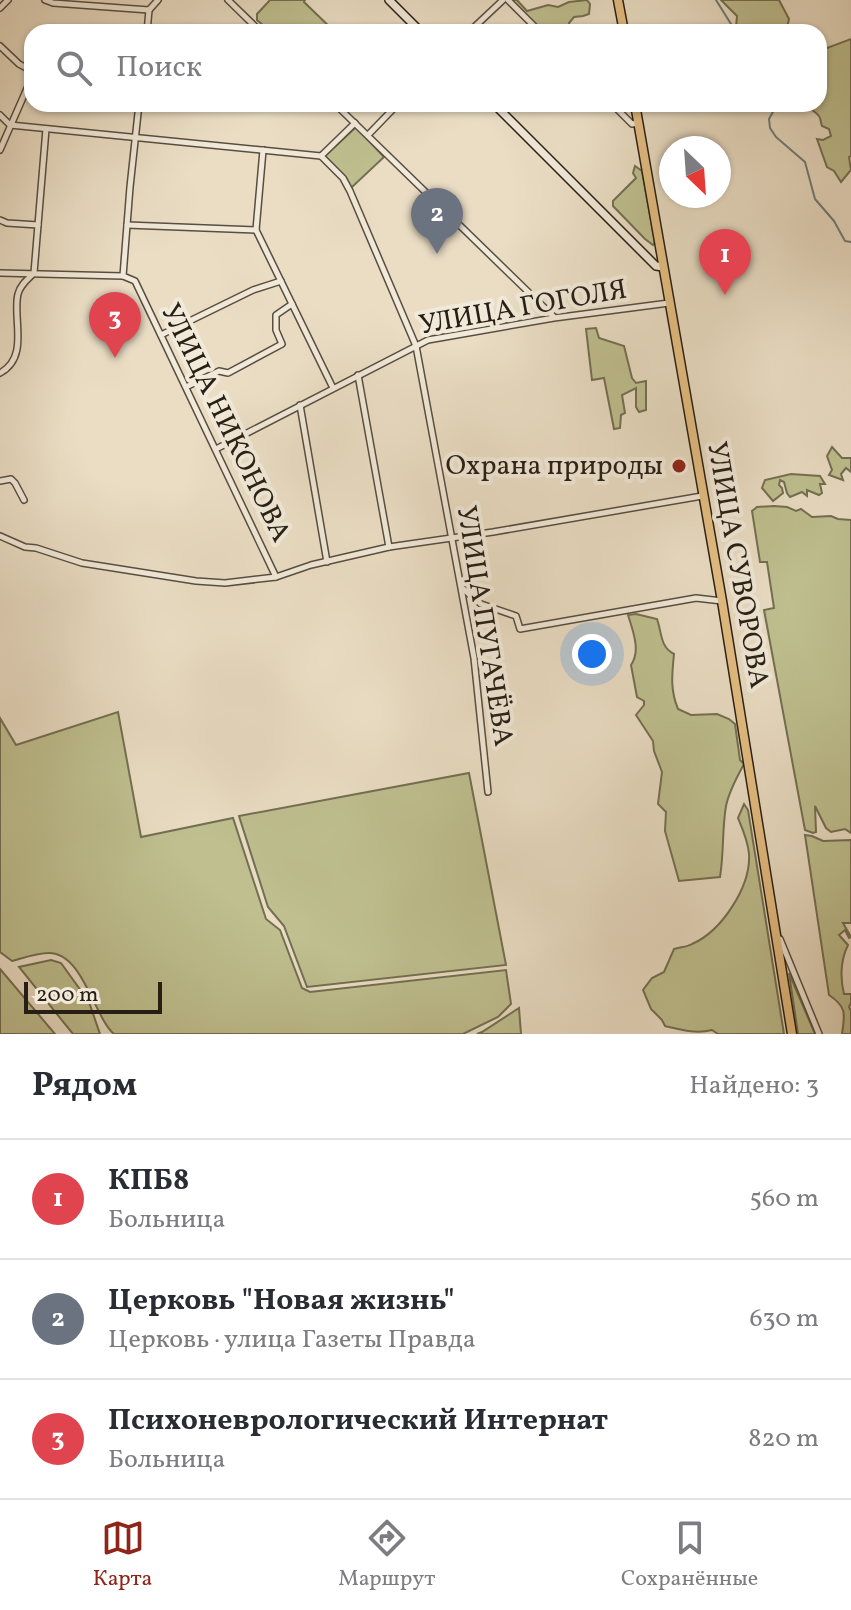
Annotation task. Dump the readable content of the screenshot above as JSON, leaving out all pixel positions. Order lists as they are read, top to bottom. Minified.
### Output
{"streets":{"main road":["УЛИЦА СУВОРОВА"],"street":["УЛИЦА ГОГОЛЯ","УЛИЦА НИКОНОВА","УЛИЦА ПУГАЧЁВА"]},"crossings":[["УЛИЦА ГОГОЛЯ","УЛИЦА НИКОНОВА"],["УЛИЦА ГОГОЛЯ","УЛИЦА СУВОРОВА"],["УЛИЦА ГОГОЛЯ","УЛИЦА ПУГАЧЁВА"]],"places":["Охрана природы"],"scale_bar":"200 m","north":"bottom right","page":{"search":"Поиск","pins":["2","1","3"],"scale":"200 m","heading":["Рядом","Найдено: 3"],"list":[{"mark":"1","name":"КПБ8","note":"Больница","value":"560 m"},{"mark":"2","name":"Церковь \"Новая жизнь\"","note":"Церковь · улица Газеты Правда","value":"630 m"},{"mark":"3","name":"Психоневрологический Интернат","note":"Больница","value":"820 m"}],"nav":["Карта","Маршрут","Сохранённые"]}}
